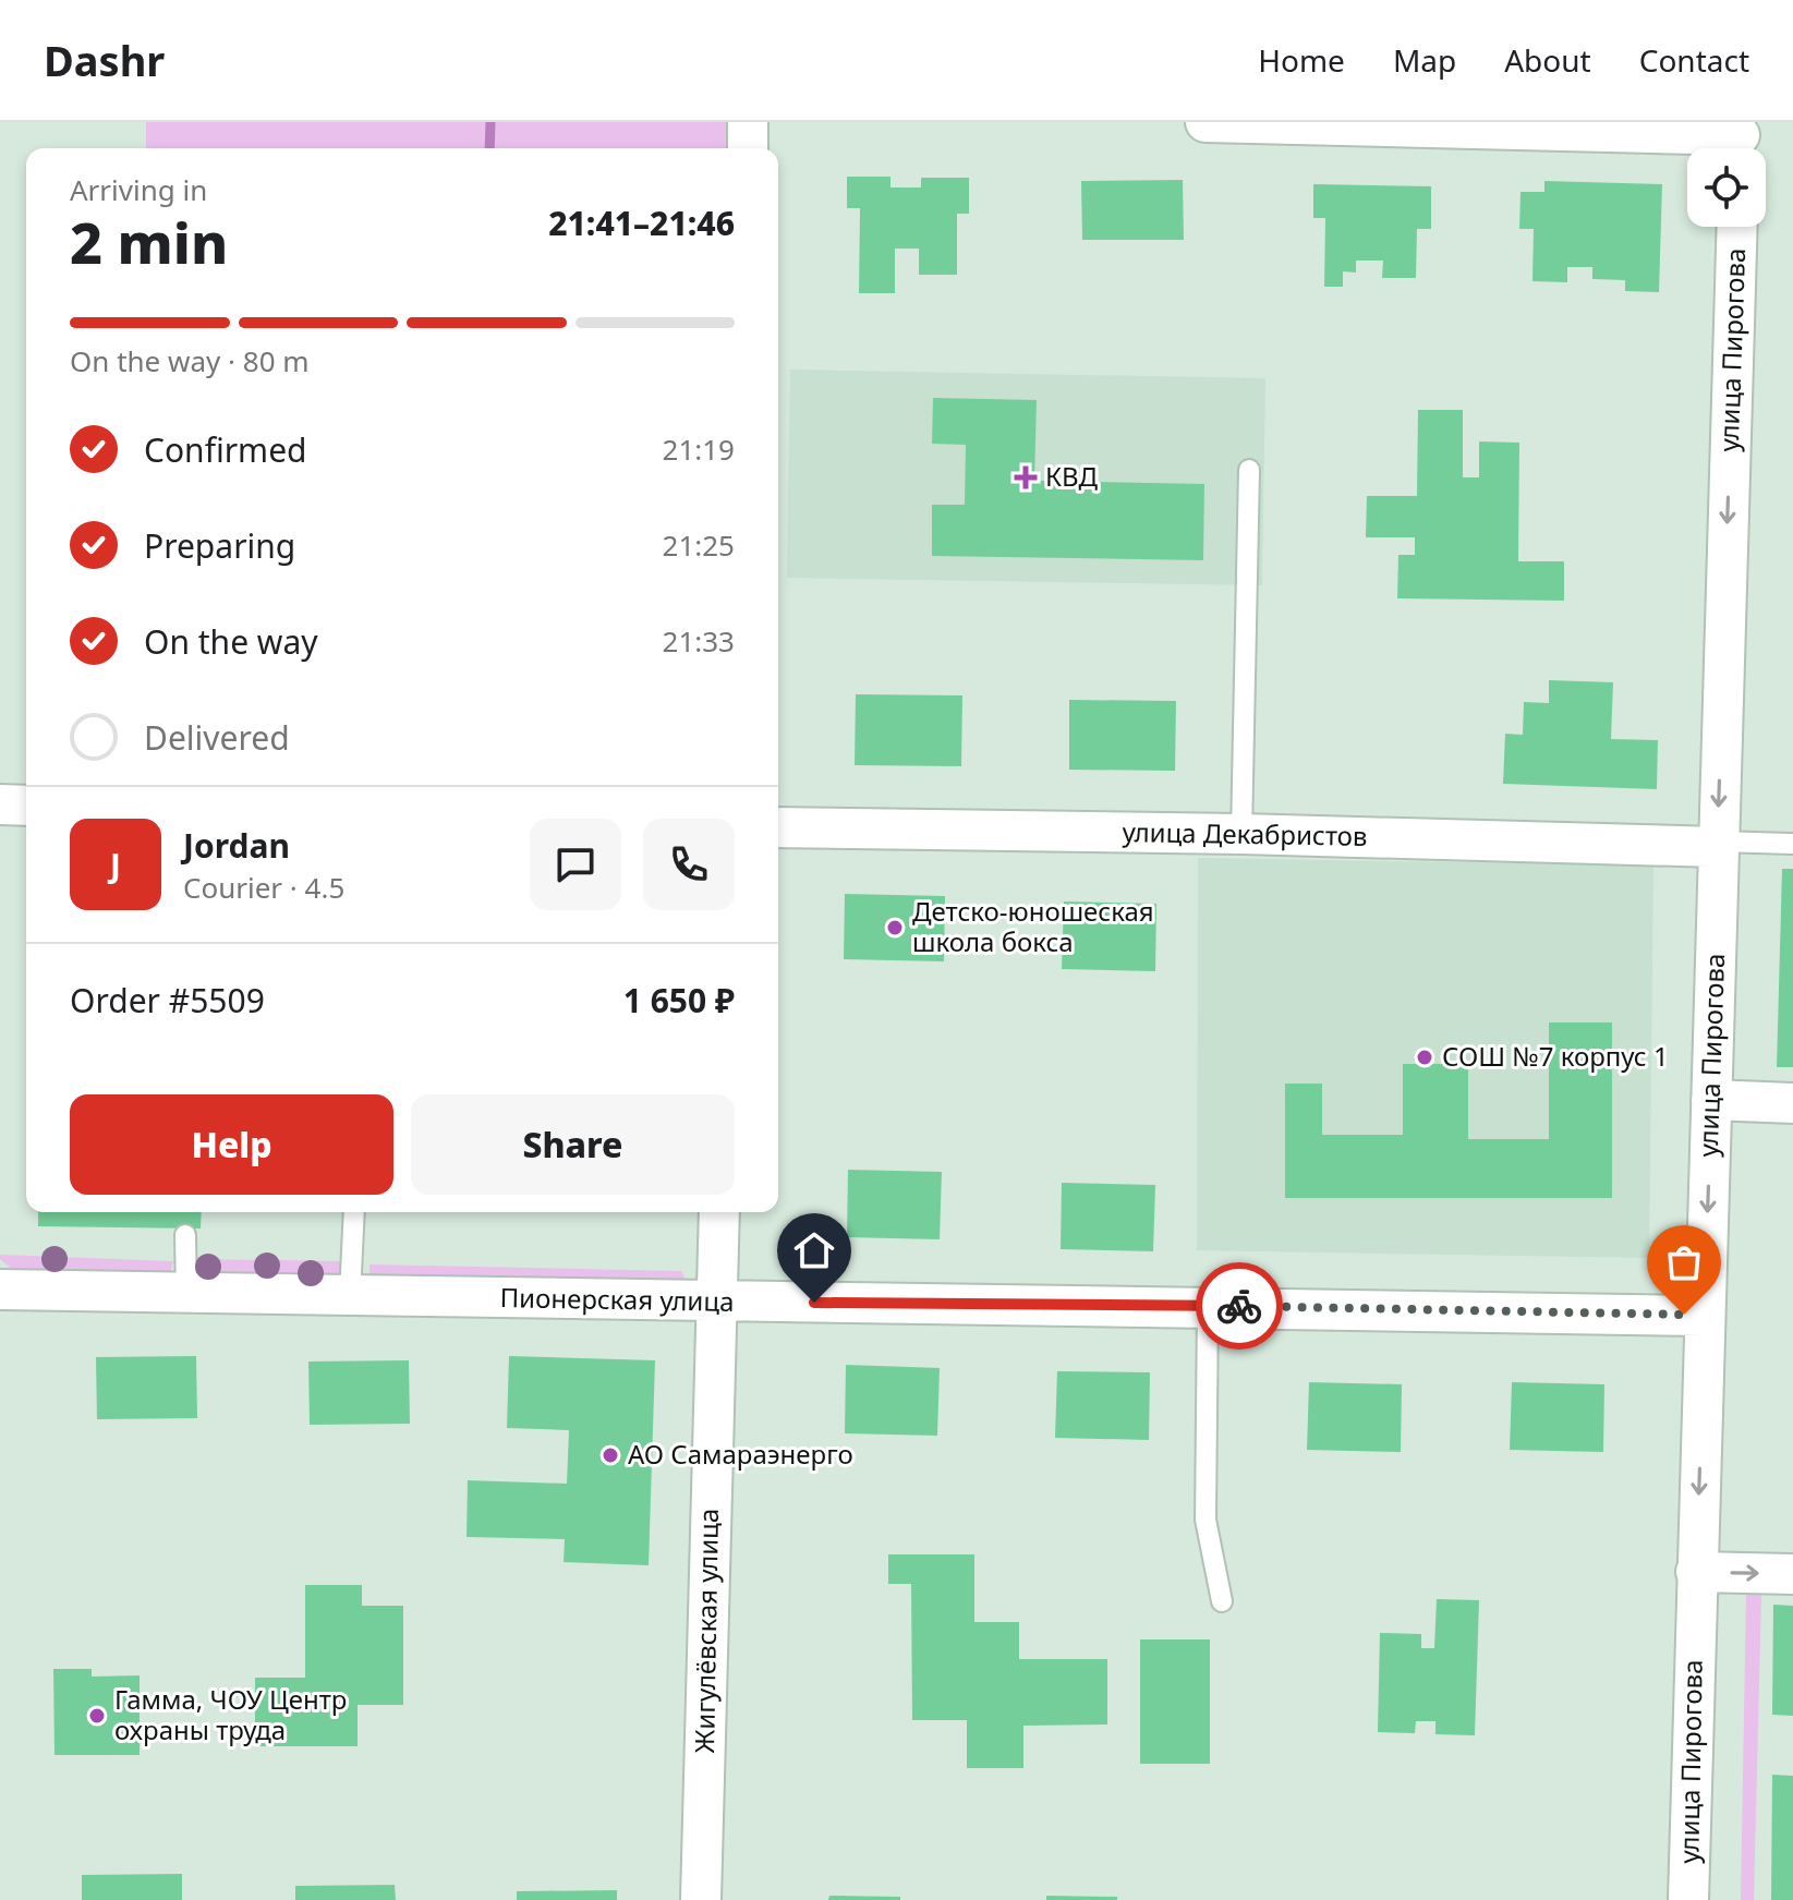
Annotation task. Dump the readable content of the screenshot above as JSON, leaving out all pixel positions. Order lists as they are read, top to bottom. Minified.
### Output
{"streets":{"street":["улица Пирогова","улица Декабристов","Пионерская улица","Жигулёвская улица"]},"crossings":[["улица Пирогова","улица Декабристов"],["улица Пирогова","Пионерская улица"],["Пионерская улица","Жигулёвская улица"]],"one_way":["улица Пирогова"],"places":{"health":["КВД"],"other":["Детско-юношеская школа бокса","СОШ №7 корпус 1","АО Самараэнерго","Гамма, ЧОУ Центр охраны труда"]},"page":{"header":"Dashr","nav":["Home","Map","About","Contact"],"heading":["2 min","Arriving in","21:41–21:46"],"panel":["Jordan","Courier · 4.5","Order #5509","1 650 ₽"],"bar":"On the way · 80 m","list":[["Confirmed","21:19"],["Preparing","21:25"],["On the way","21:33"],"Delivered"],"round":"J","buttons":["Help","Share"]}}
